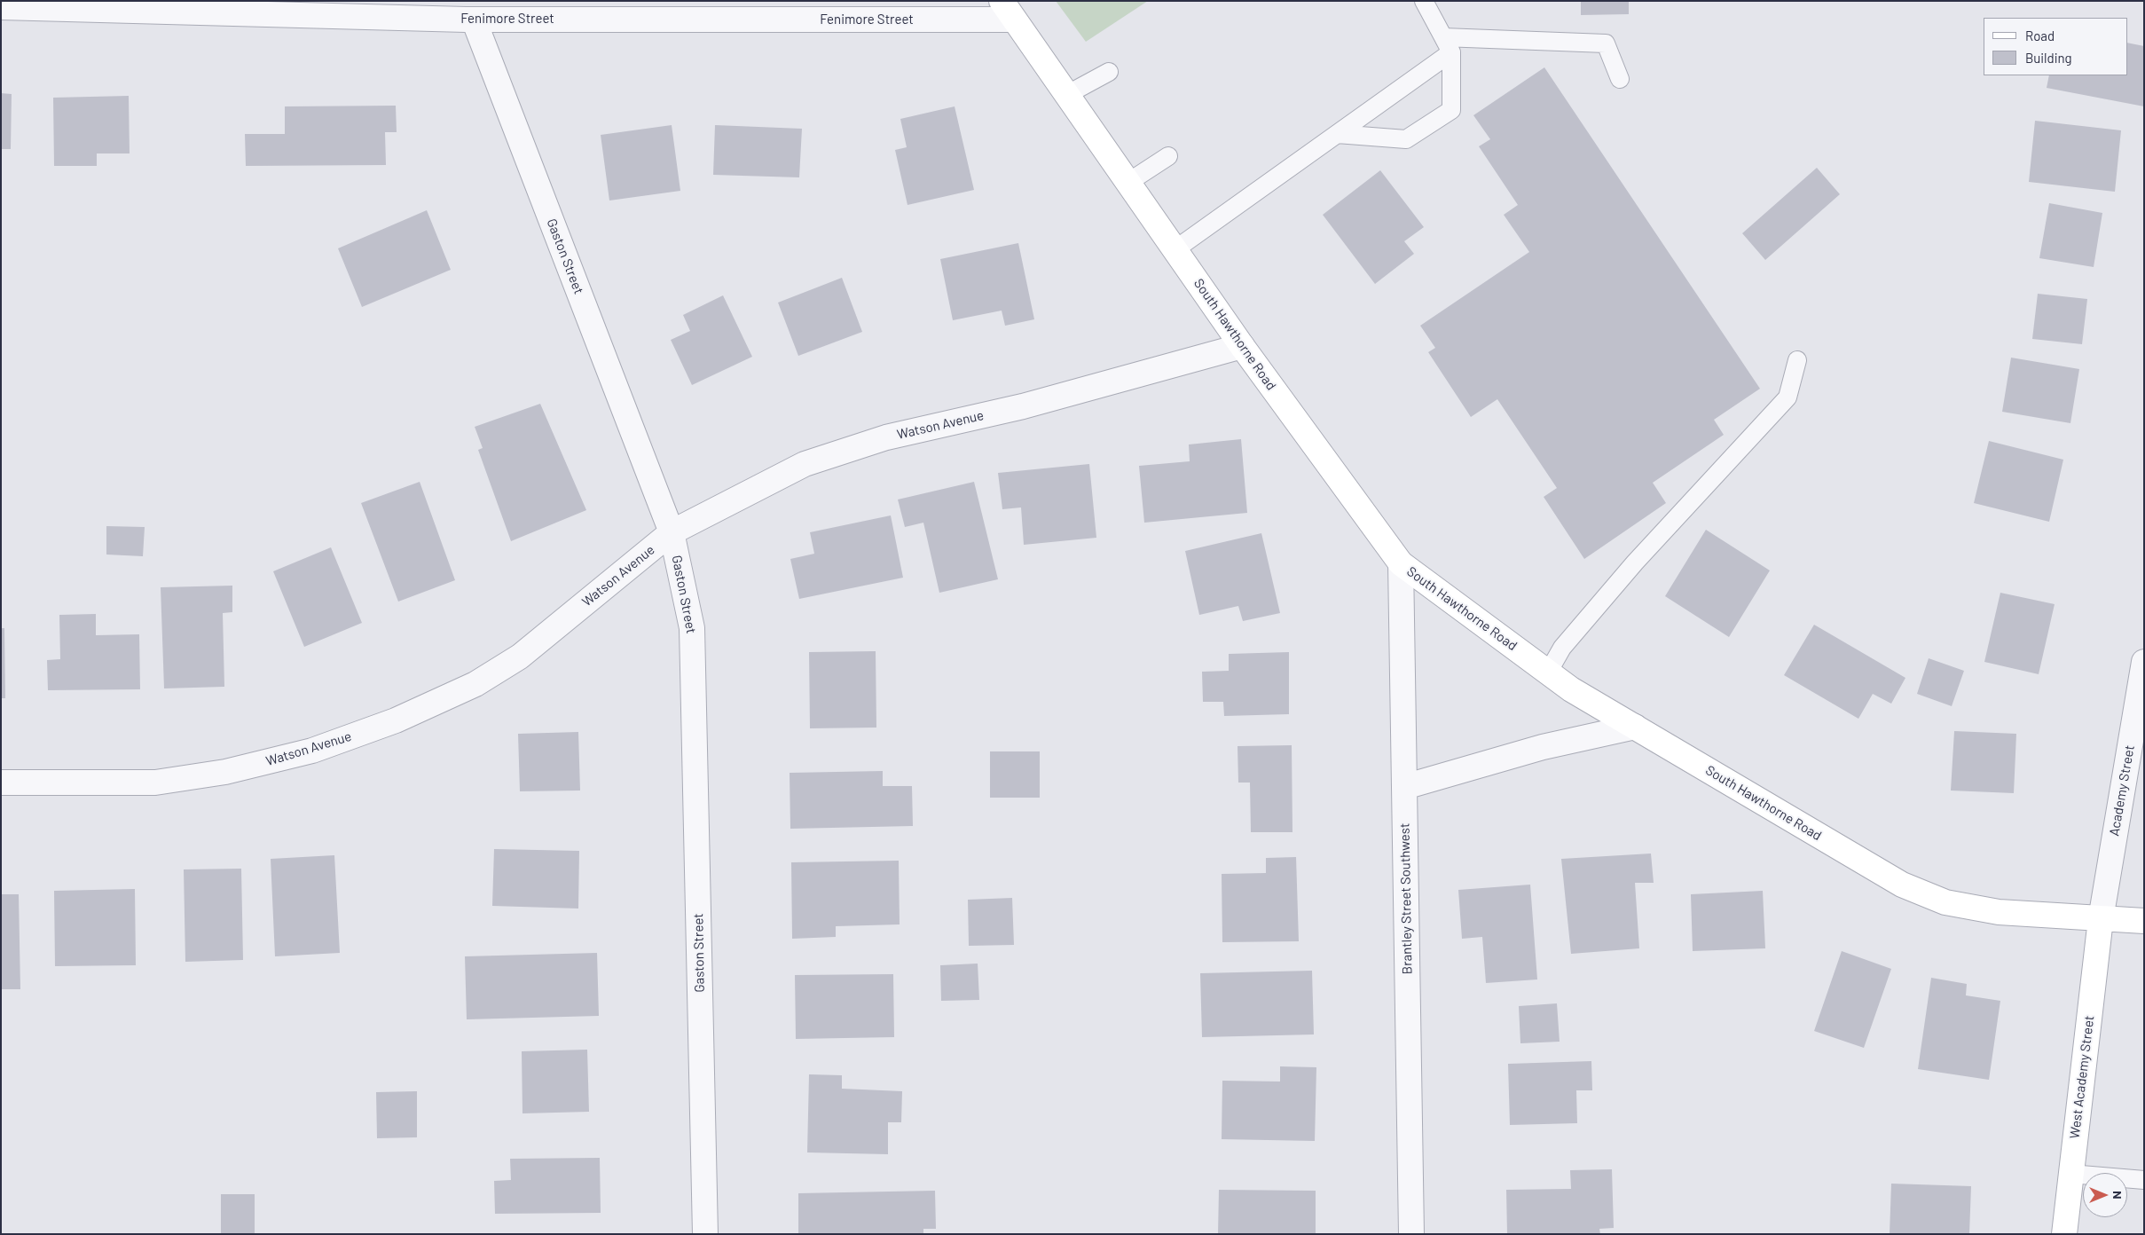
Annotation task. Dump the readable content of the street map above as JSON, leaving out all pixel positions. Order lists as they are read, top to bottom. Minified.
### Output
{"streets":{"main road":["South Hawthorne Road","West Academy Street"],"street":["Fenimore Street","Gaston Street","Watson Avenue","Academy Street","Brantley Street Southwest"]},"crossings":[["Fenimore Street","Gaston Street"],["Fenimore Street","South Hawthorne Road"],["Gaston Street","Watson Avenue"],["South Hawthorne Road","Watson Avenue"],["South Hawthorne Road","Academy Street"],["South Hawthorne Road","Brantley Street Southwest"],["South Hawthorne Road","West Academy Street"],["Academy Street","West Academy Street"]],"legend":["Road","Building"],"north":"right"}
